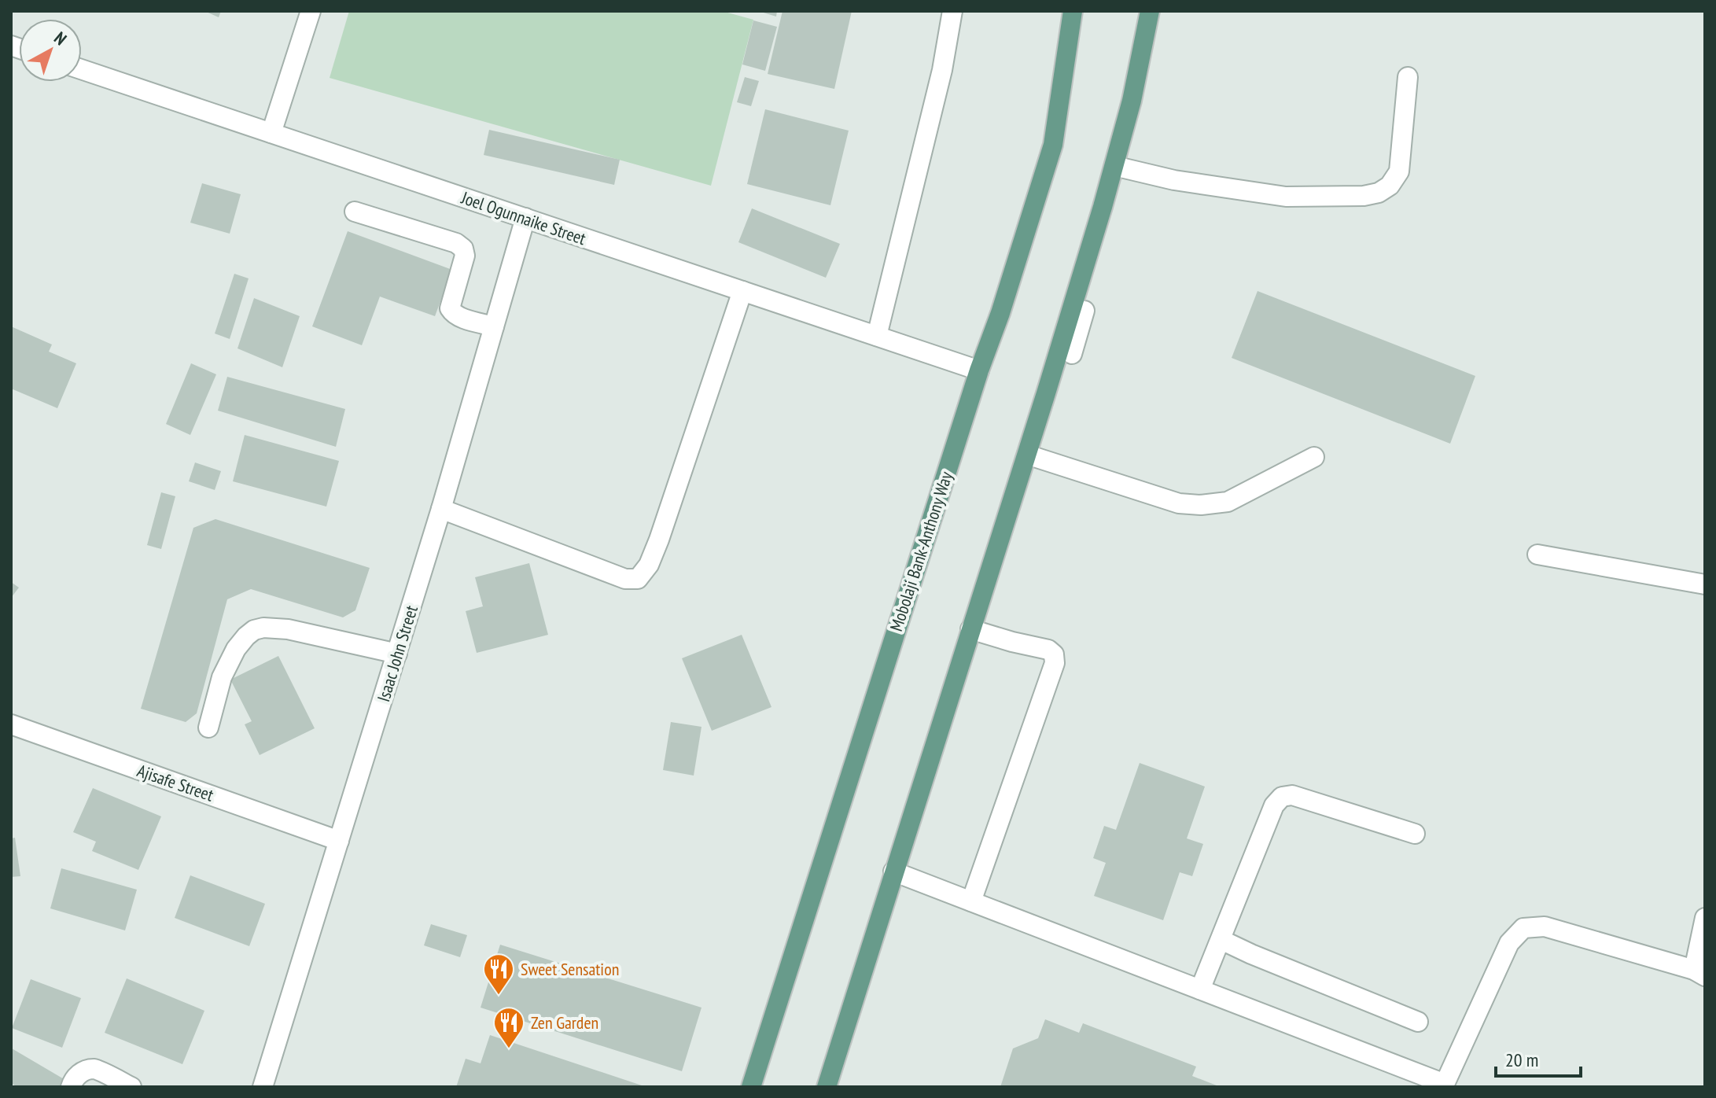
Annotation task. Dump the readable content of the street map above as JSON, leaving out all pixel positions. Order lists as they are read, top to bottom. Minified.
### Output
{"streets":{"main road":["Mobolaji Bank-Anthony Way"],"street":["Joel Ogunnaike Street","Isaac John Street","Ajisafe Street"]},"crossings":[["Joel Ogunnaike Street","Mobolaji Bank-Anthony Way"],["Joel Ogunnaike Street","Isaac John Street"],["Isaac John Street","Ajisafe Street"]],"places":{"restaurant":["Sweet Sensation","Zen Garden"]},"scale_bar":"20 m","north":"top right"}
